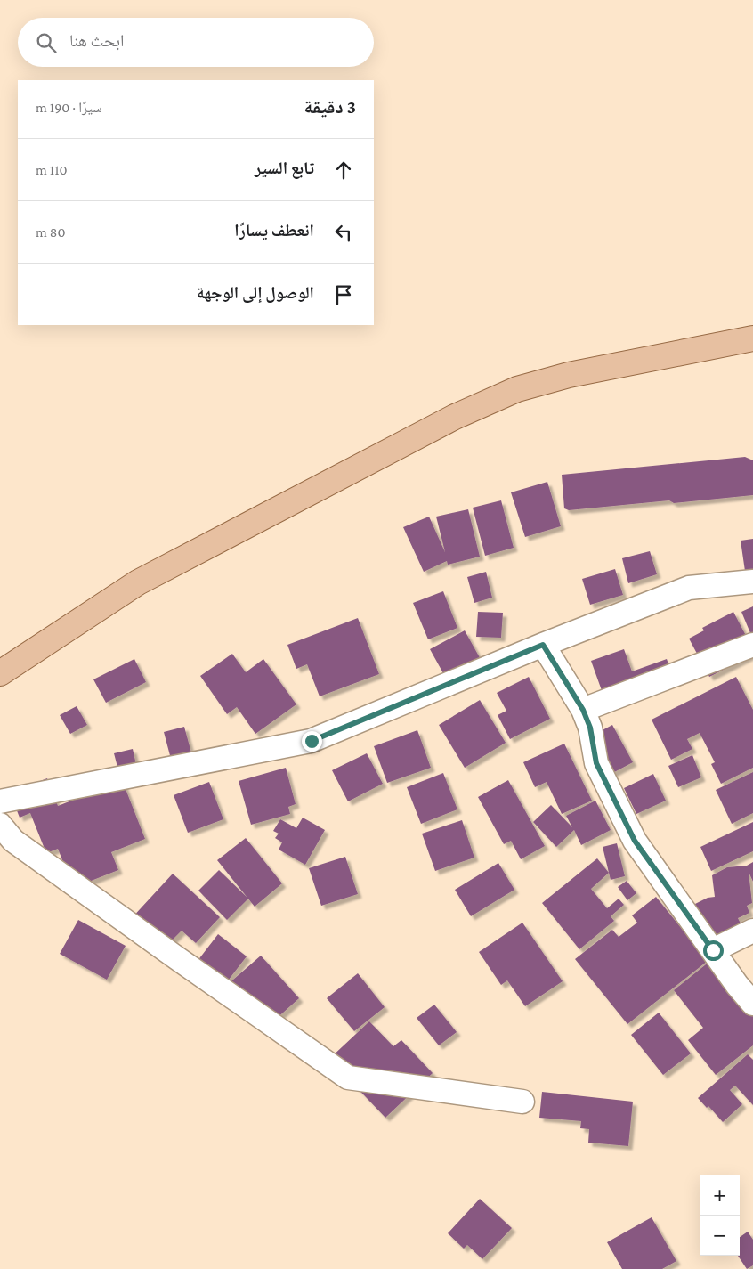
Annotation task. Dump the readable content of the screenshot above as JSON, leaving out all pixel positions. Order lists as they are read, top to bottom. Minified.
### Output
{"page":{"search":"ابحث هنا","heading":["3 دقيقة","سيرًا · 190 m"],"list":[["تابع السير","110 m"],["انعطف يسارًا","80 m"],"الوصول إلى الوجهة"],"map_buttons":["+","−"]}}
